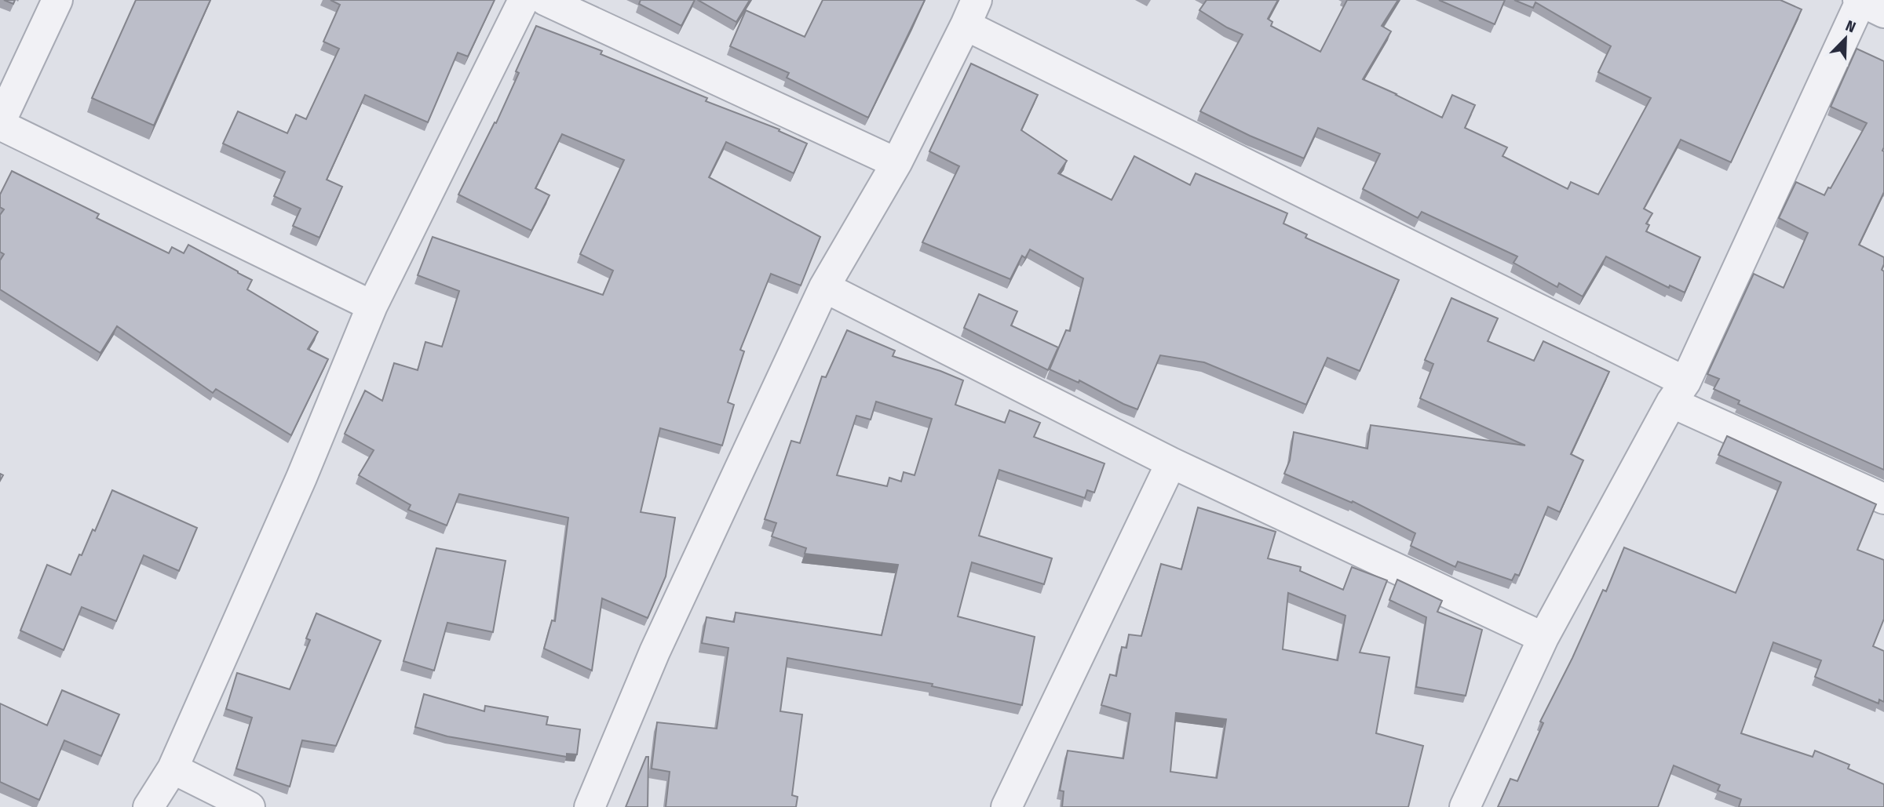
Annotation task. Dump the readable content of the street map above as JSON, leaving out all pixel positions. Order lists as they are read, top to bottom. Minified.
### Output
{"north":"top right"}
